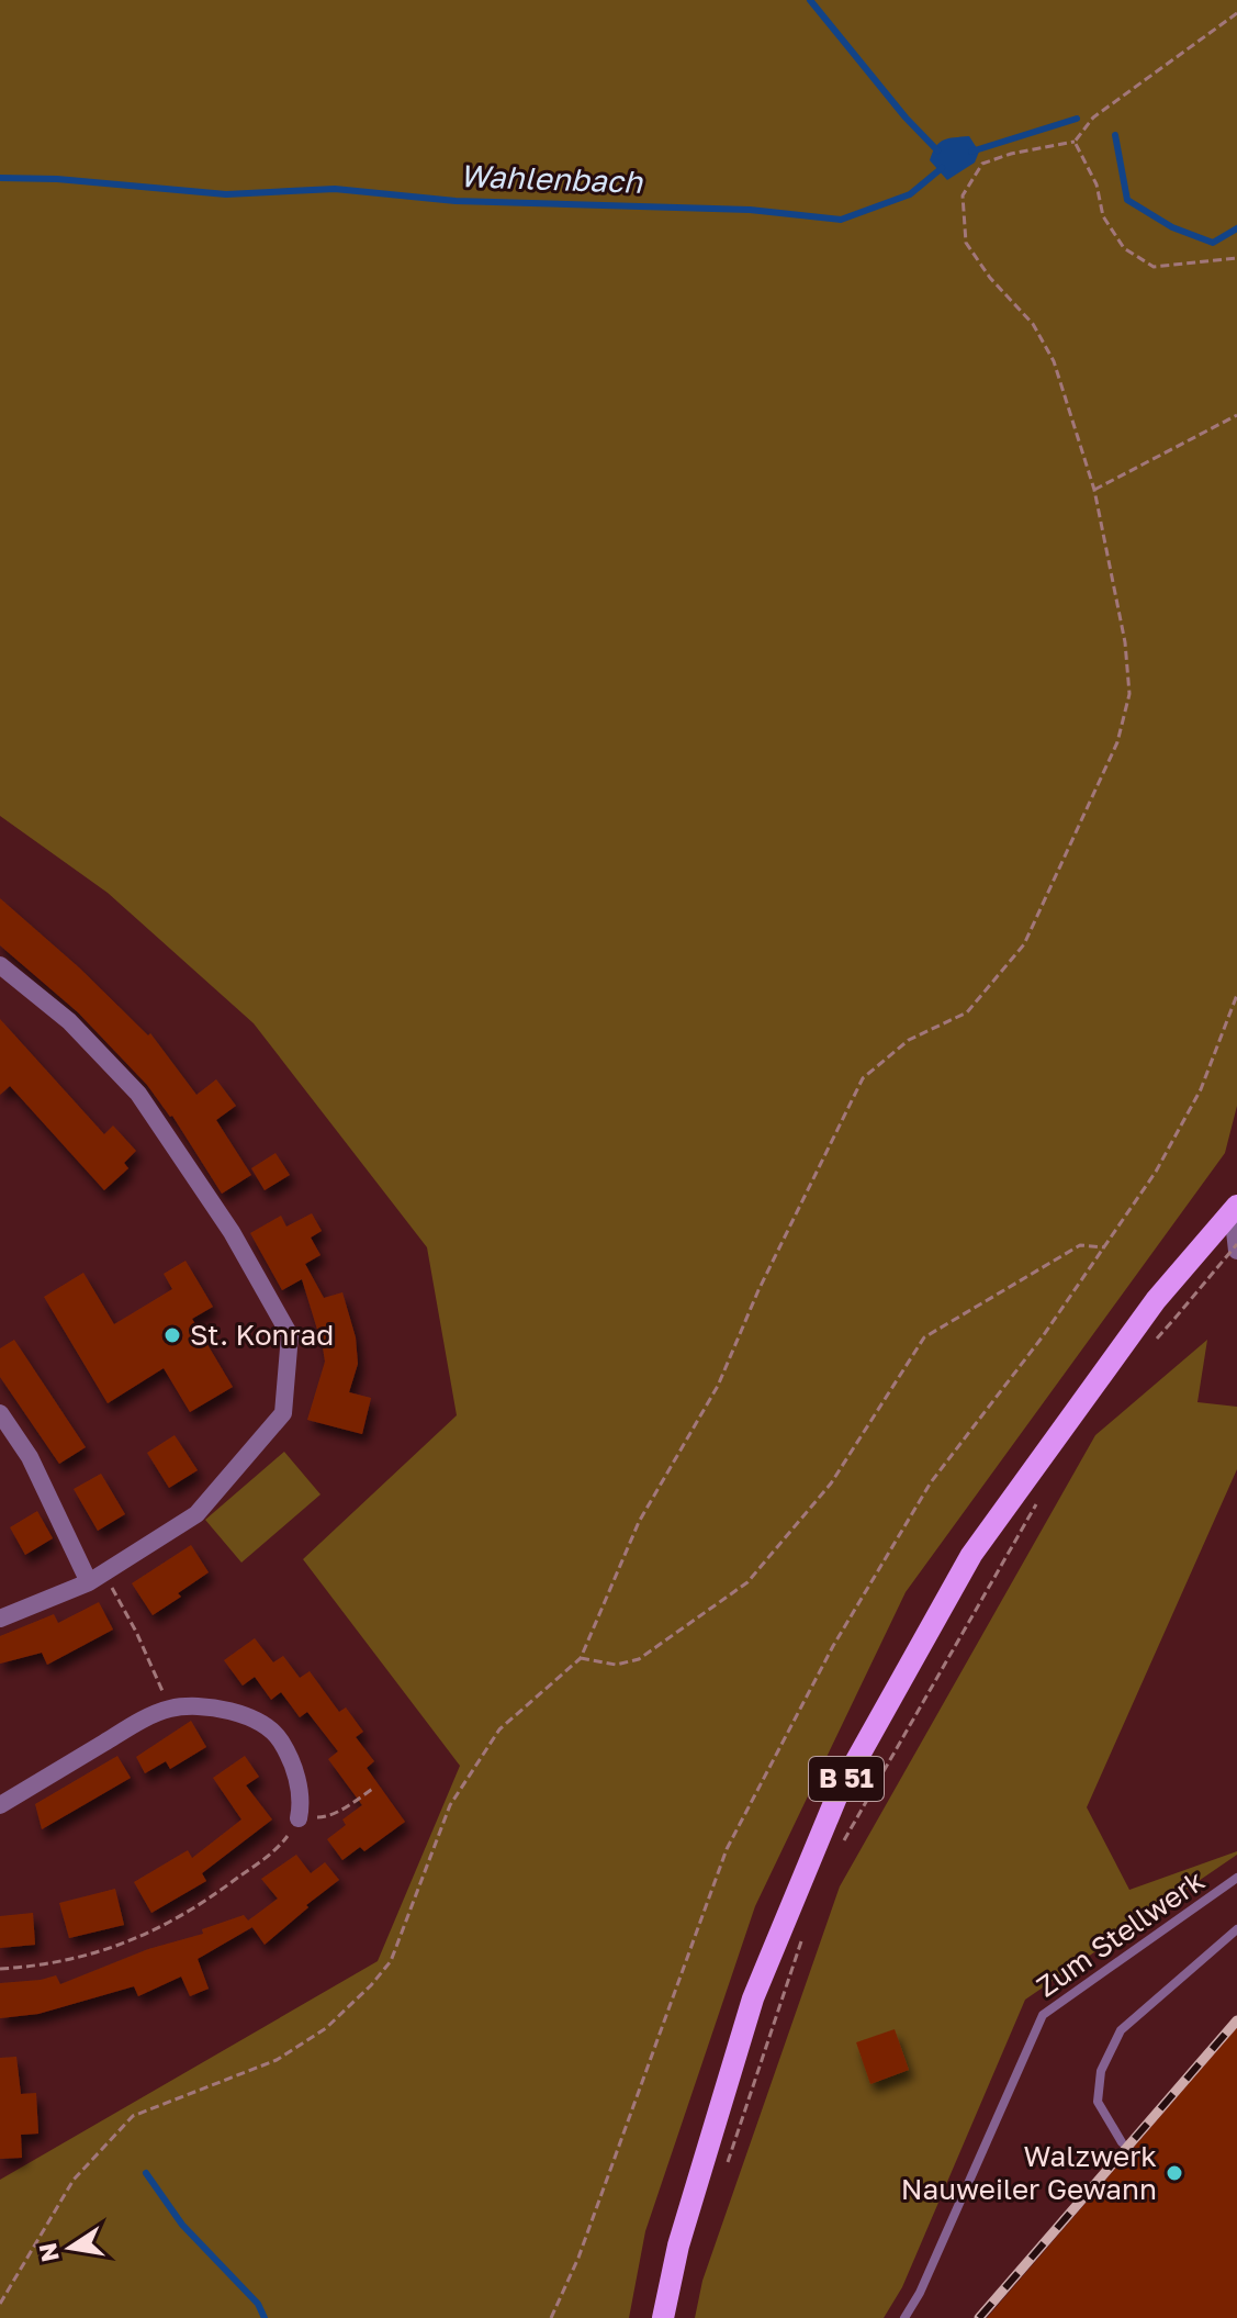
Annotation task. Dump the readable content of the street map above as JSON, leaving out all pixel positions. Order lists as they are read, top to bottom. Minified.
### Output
{"streets":{"main road":["B 51"],"lane":["Zum Stellwerk"]},"water":["Wahlenbach"],"places":["St. Konrad","Walzwerk Nauweiler Gewann"],"north":"left"}
